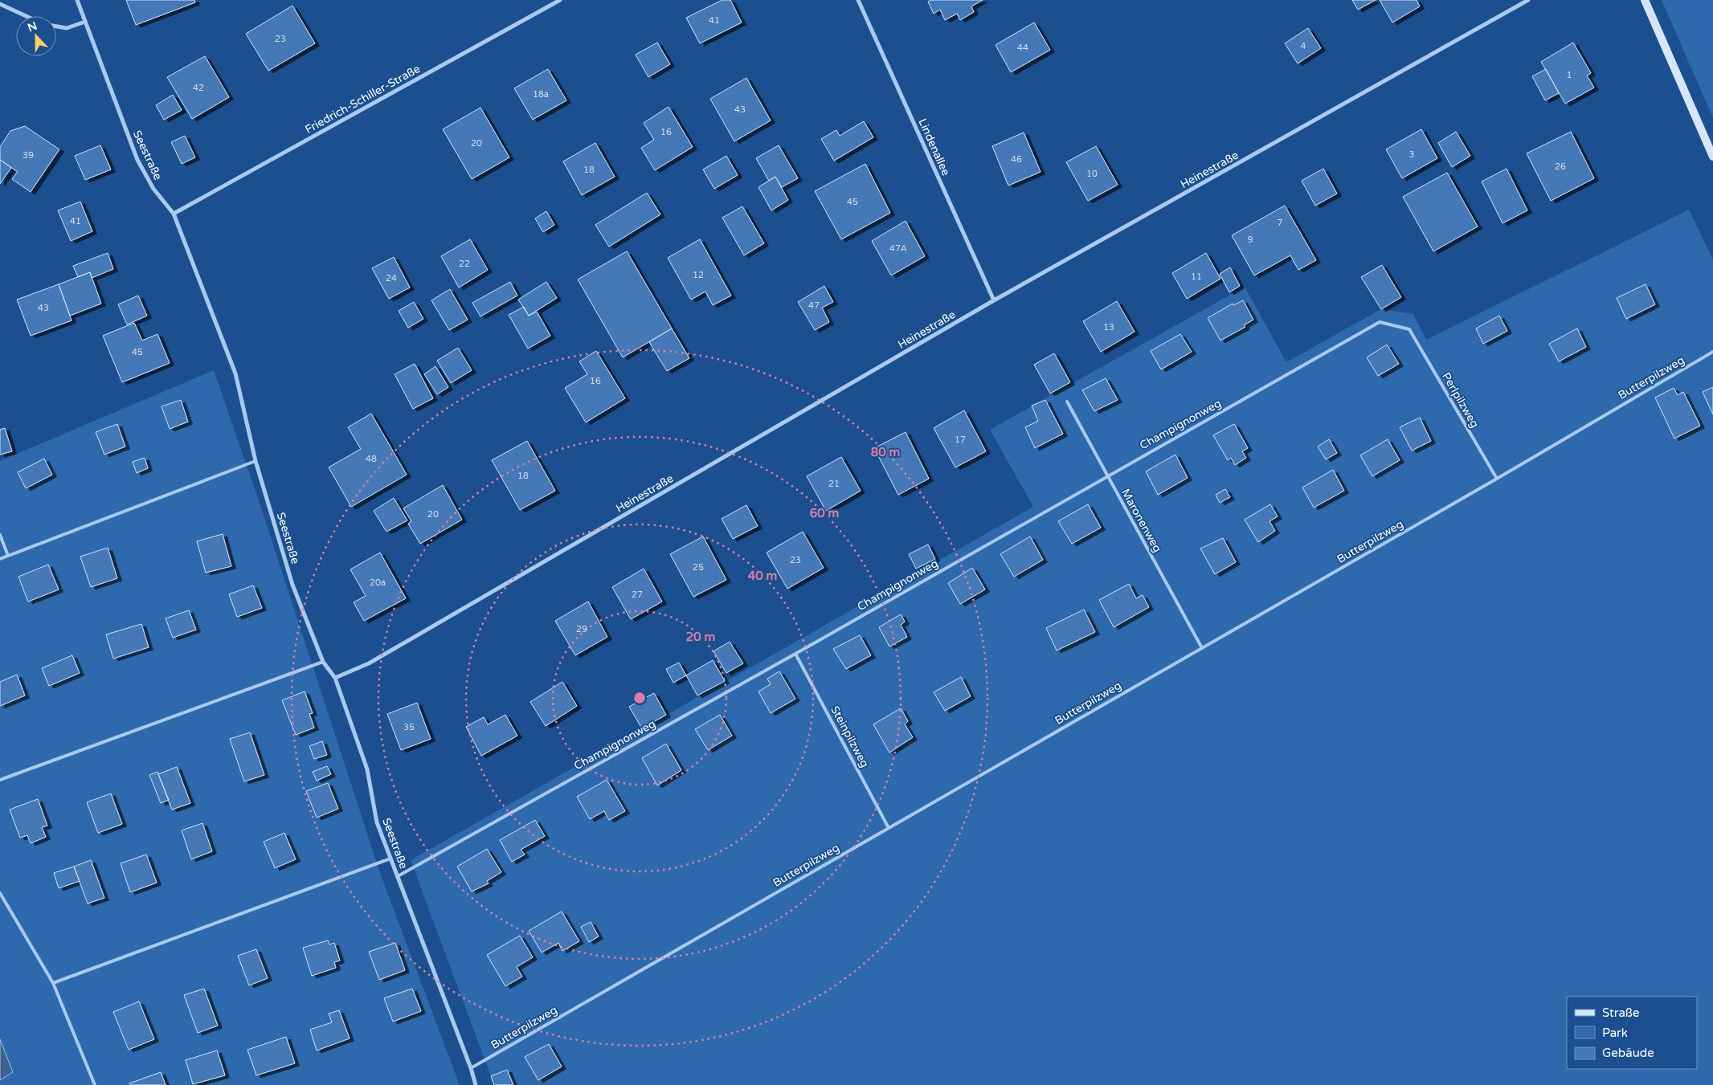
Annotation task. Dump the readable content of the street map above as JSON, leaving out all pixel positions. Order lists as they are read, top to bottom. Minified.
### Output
{"streets":{"street":["Friedrich-Schiller-Straße","Lindenallee","Seestraße","Heinestraße"],"lane":["Butterpilzweg","Perlpilzweg","Champignonweg","Maronenweg","Steinpilzweg"]},"crossings":[["Friedrich-Schiller-Straße","Seestraße"],["Lindenallee","Heinestraße"],["Seestraße","Heinestraße"],["Seestraße","Butterpilzweg"],["Seestraße","Champignonweg"],["Butterpilzweg","Perlpilzweg"],["Butterpilzweg","Maronenweg"],["Butterpilzweg","Steinpilzweg"],["Perlpilzweg","Champignonweg"],["Champignonweg","Maronenweg"],["Champignonweg","Steinpilzweg"]],"house_numbers":["41","23","4","44","1","42","18a","43","16","20","3","39","46","26","18","10","45","41","7","9","47A","22","12","11","24","47","43","13","45","16","17","48","18","21","20","23","25","20a","27","29","35"],"legend":["Straße","Park","Gebäude"],"north":"top","rings":["80 m","60 m","40 m","20 m"]}
